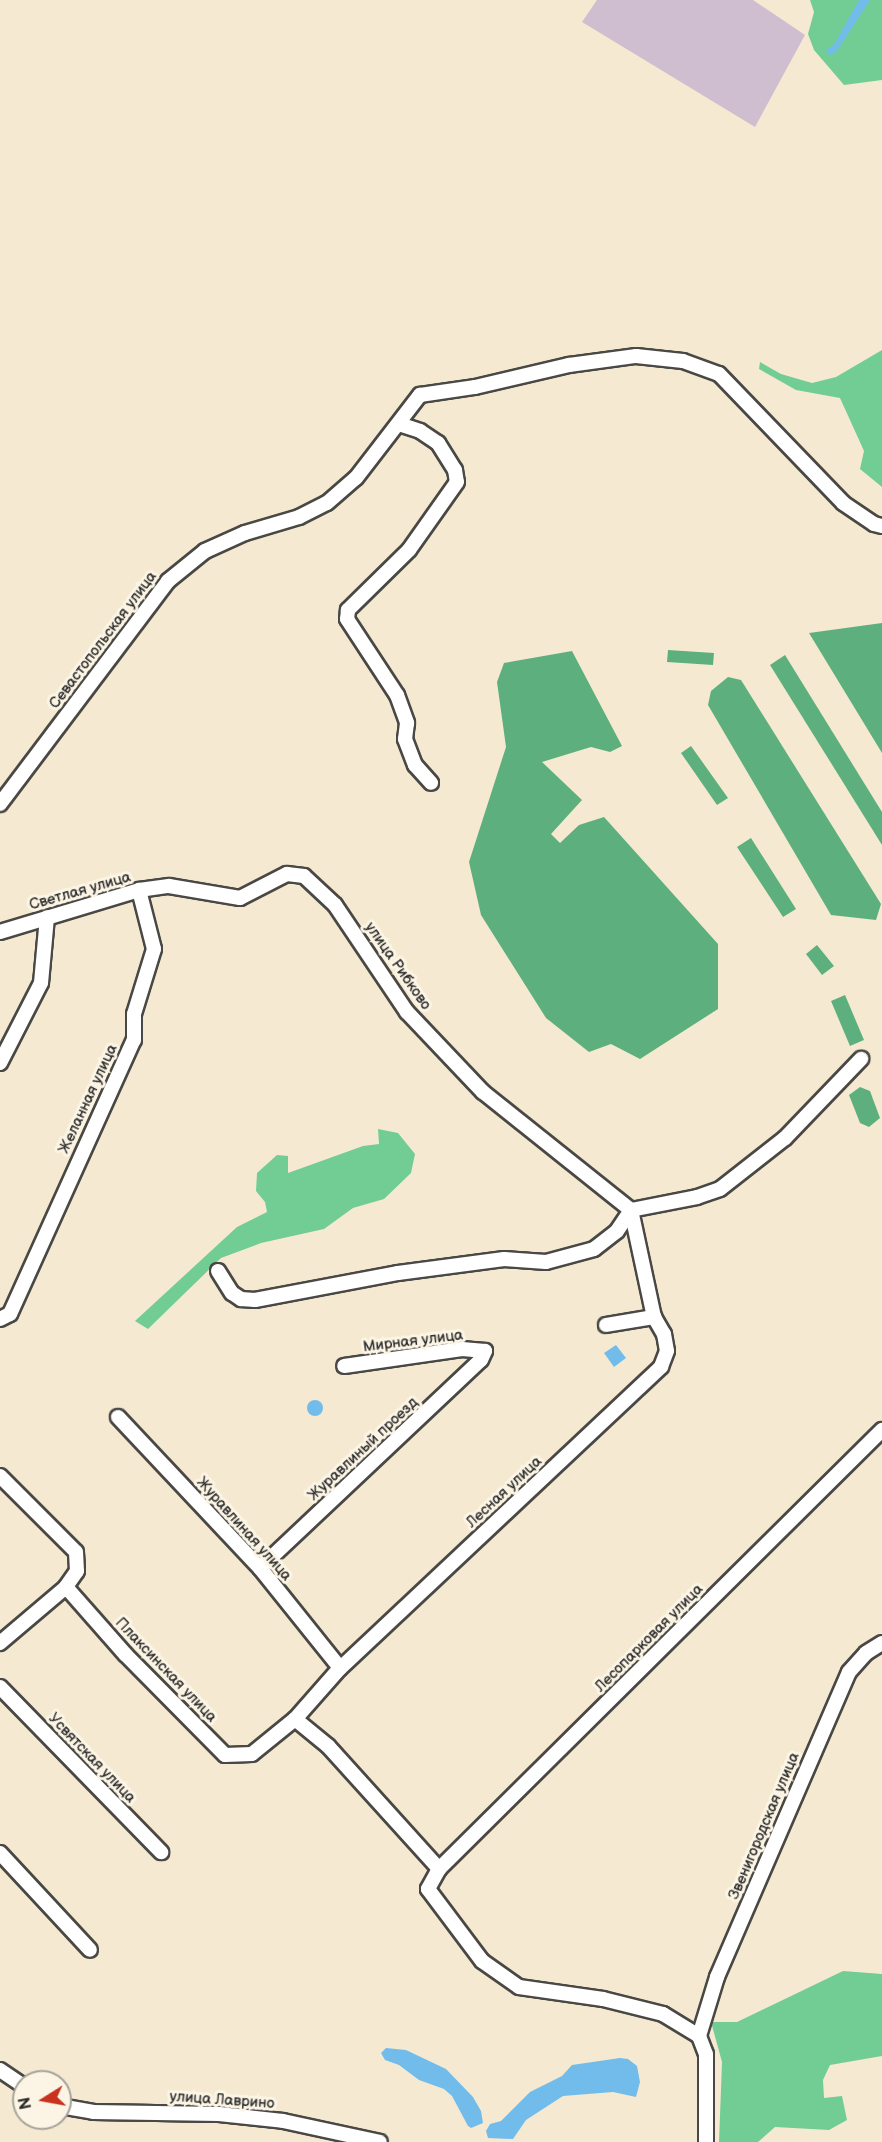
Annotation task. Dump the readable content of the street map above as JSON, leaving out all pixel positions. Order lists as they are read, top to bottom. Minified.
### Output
{"streets":{"street":["Севастопольская улица","Светлая улица","улица Рибково","Желанная улица","Мирная улица","Журавлиный проезд","Лесная улица","Журавлиная улица","Лесопарковая улица","Плаксинская улица","Усвятская улица","Звенигородская улица","улица Лаврино"]},"crossings":[["Светлая улица","улица Рибково"],["Светлая улица","Желанная улица"],["улица Рибково","Лесная улица"],["Мирная улица","Журавлиный проезд"],["Журавлиный проезд","Журавлиная улица"],["Лесная улица","Журавлиная улица"],["Лесная улица","Плаксинская улица"]],"north":"left"}
